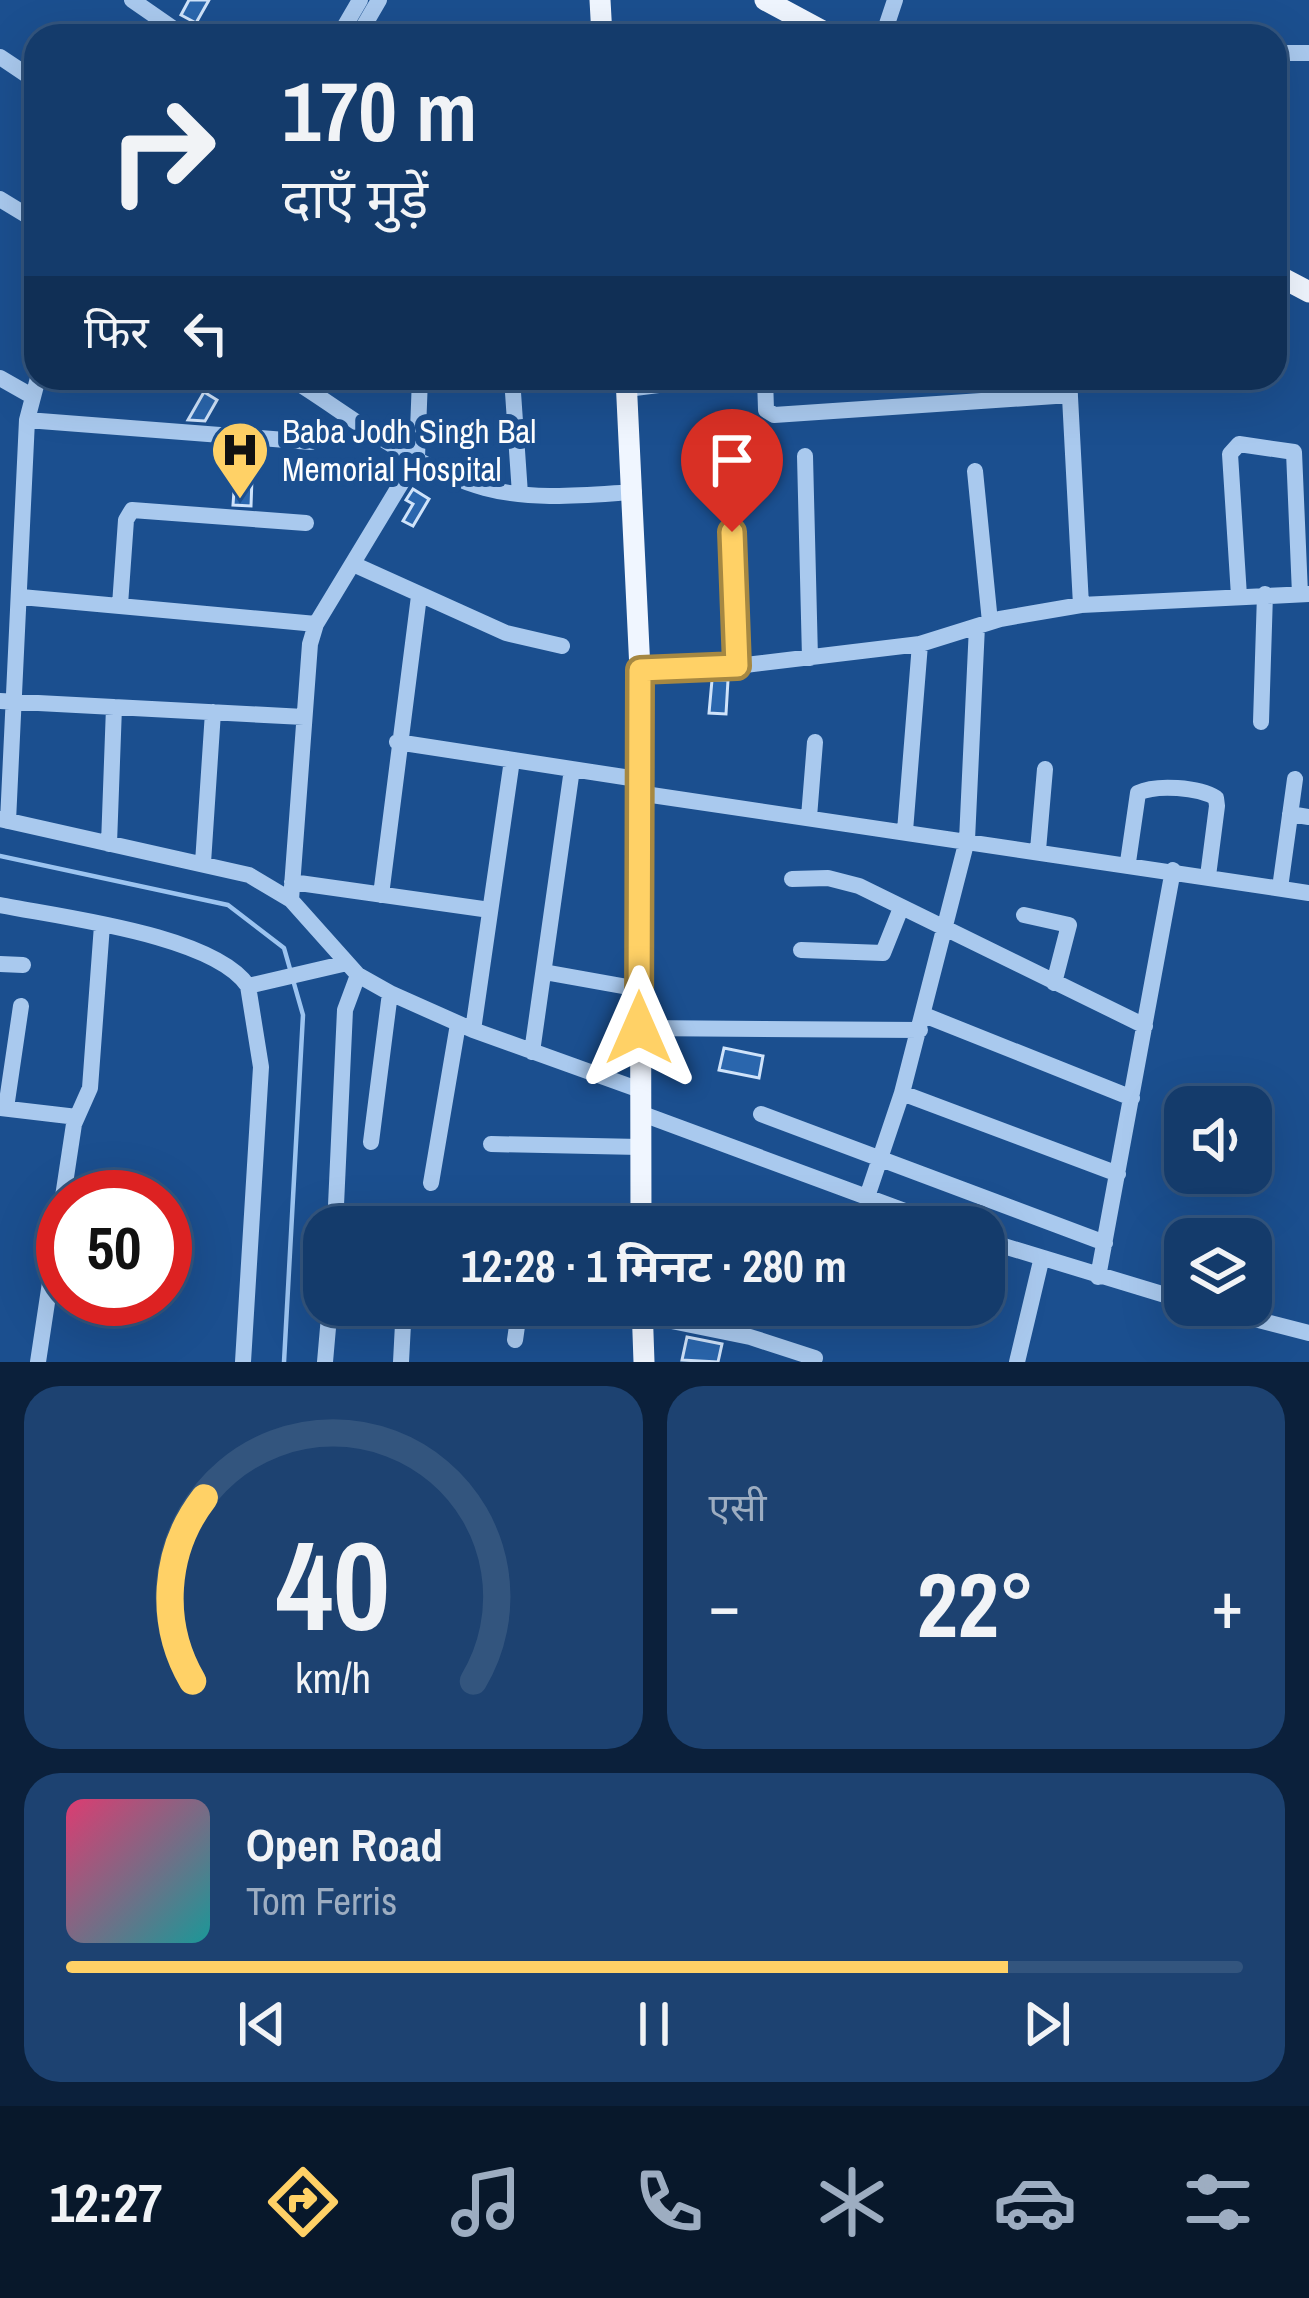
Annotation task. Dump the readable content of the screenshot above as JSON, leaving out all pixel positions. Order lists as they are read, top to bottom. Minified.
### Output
{"places":{"hospital":["Baba Jodh Singh Bal Memorial Hospital"]},"page":{"turn":["170 m","दाएँ मुड़ें"],"then":"फिर","limit":"50","trip":"12:28 · 1 मिनट · 280 m","tile":"एसी","heat":["−","22°","+"],"song":["Open Road","Tom Ferris"],"tabs":"12:27","gauge":["40","km/h"]}}
